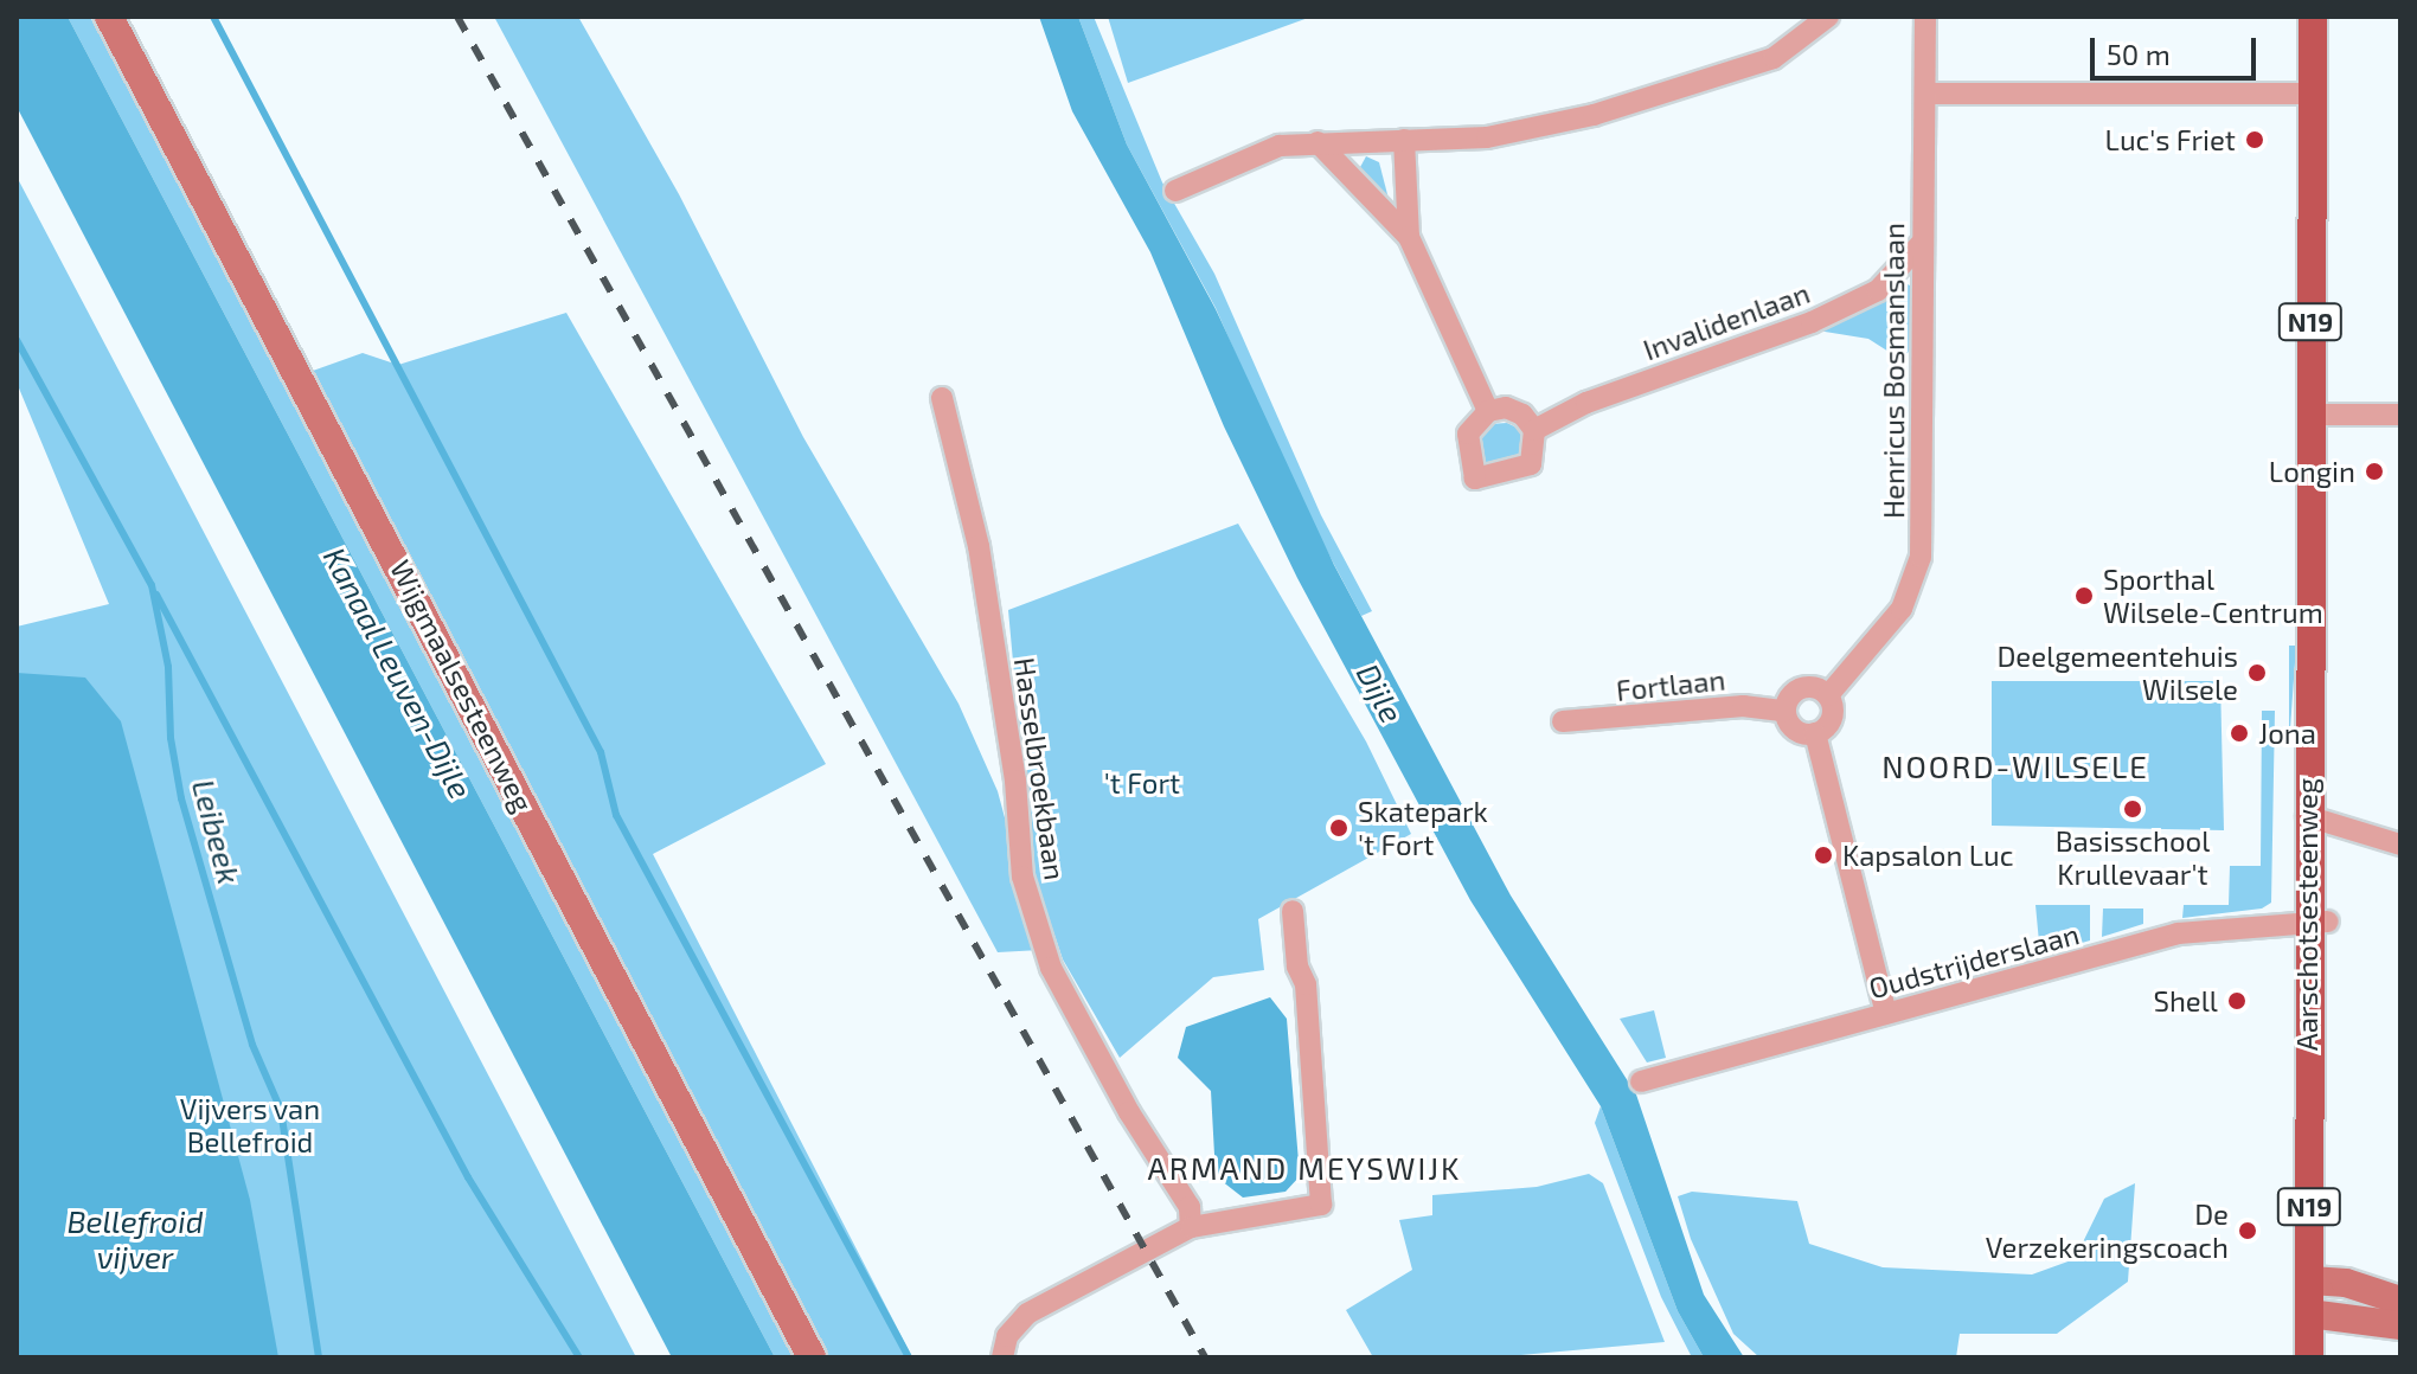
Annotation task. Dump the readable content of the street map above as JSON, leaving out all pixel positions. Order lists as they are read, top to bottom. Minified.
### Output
{"streets":{"main road":["N19","Aarschotsesteenweg"],"street":["Invalidenlaan","Henricus Bosmanslaan","Fortlaan","Wijgmaalsesteenweg","Hasselbroekbaan","Oudstrijderslaan"]},"crossings":[["Invalidenlaan","Henricus Bosmanslaan"],["Henricus Bosmanslaan","Fortlaan"],["Aarschotsesteenweg","Oudstrijderslaan"]],"districts":["NOORD-WILSELE","ARMAND MEYSWIJK"],"water":["Kanaal Leuven-Dijle","Dijle","Leibeek","Bellefroid vijver"],"parks":["'t Fort","Vijvers van Bellefroid"],"places":["Luc's Friet","Longin","Sporthal Wilsele-Centrum","Deelgemeentehuis Wilsele","Jona","Basisschool Krullevaar't","Skatepark 't Fort","Kapsalon Luc","Shell","De Verzekeringscoach"],"scale_bar":"50 m"}
